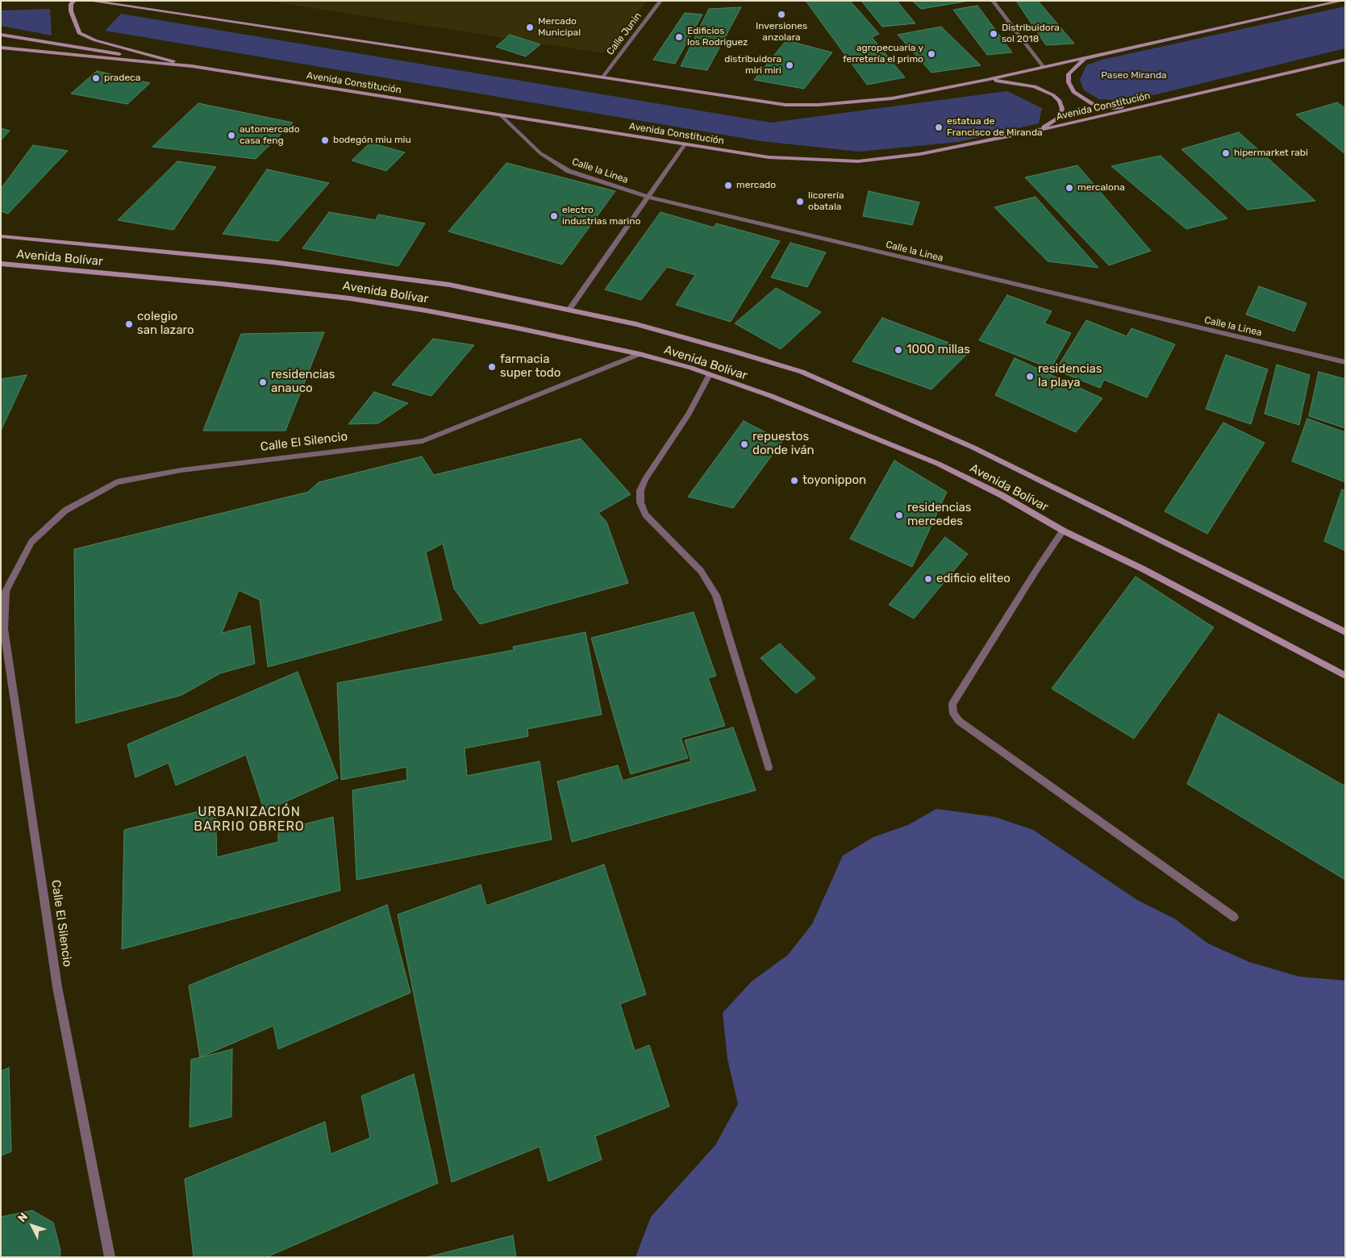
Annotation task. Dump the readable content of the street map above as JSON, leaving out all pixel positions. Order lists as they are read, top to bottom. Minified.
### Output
{"streets":{"main road":["Avenida Constitución","Avenida Bolívar"],"street":["Calle Junin","Calle la Linea","Calle El Silencio"]},"crossings":[["Avenida Constitución","Calle la Linea"],["Avenida Bolívar","Calle El Silencio"]],"districts":["URBANIZACIÓN BARRIO OBRERO"],"parks":["Paseo Miranda"],"places":["Inversiones anzolara","Mercado Municipal","Distribuidora sol 2018","Edificios los Rodriguez","agropecuaria y ferretería el primo","distribuidora miri miri","pradeca","estatua de Francisco de Miranda","automercado casa feng","bodegón miu miu","hipermarket rabi","mercado","mercalona","licorería obatala","electro industrias marino","colegio san lazaro","1000 millas","farmacia super todo","residencias la playa","residencias anauco","repuestos donde iván","toyonippon","residencias mercedes","edificio eliteo"],"north":"top left"}
